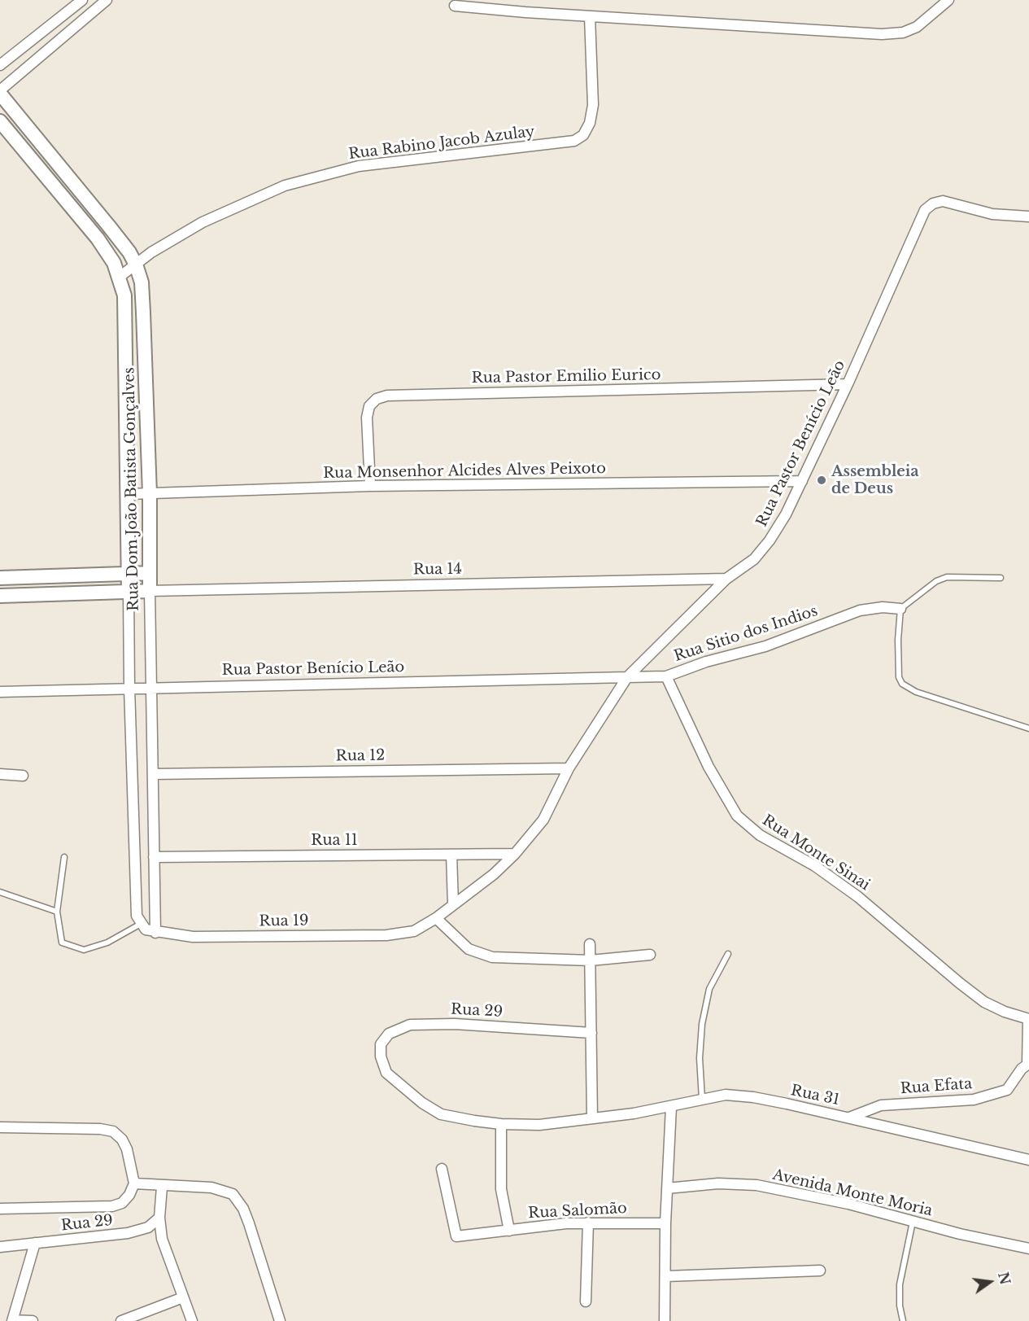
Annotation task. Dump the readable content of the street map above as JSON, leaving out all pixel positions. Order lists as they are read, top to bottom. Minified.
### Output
{"streets":{"street":["Rua Rabino Jacob Azulay","Rua Pastor Emilio Eurico","Rua Pastor Benício Leão","Rua Monsenhor Alcides Alves Peixoto","Rua Dom João Batista Gonçalves","Rua 14","Rua Sitio dos Indios","Rua 12","Rua 11","Rua Monte Sinai","Rua 19","Rua 29","Rua Efata","Rua 31","Avenida Monte Moria","Rua Salomão"]},"crossings":[["Rua Rabino Jacob Azulay","Rua Dom João Batista Gonçalves"],["Rua Pastor Emilio Eurico","Rua Pastor Benício Leão"],["Rua Pastor Emilio Eurico","Rua Monsenhor Alcides Alves Peixoto"],["Rua Pastor Benício Leão","Rua Monsenhor Alcides Alves Peixoto"],["Rua Pastor Benício Leão","Rua Dom João Batista Gonçalves"],["Rua Pastor Benício Leão","Rua 14"],["Rua Pastor Benício Leão","Rua Sitio dos Indios"],["Rua Pastor Benício Leão","Rua 12"],["Rua Pastor Benício Leão","Rua 11"],["Rua Pastor Benício Leão","Rua 19"],["Rua Monsenhor Alcides Alves Peixoto","Rua Dom João Batista Gonçalves"],["Rua Dom João Batista Gonçalves","Rua 14"],["Rua Dom João Batista Gonçalves","Rua 12"],["Rua Dom João Batista Gonçalves","Rua 11"],["Rua Dom João Batista Gonçalves","Rua 19"],["Rua Sitio dos Indios","Rua Monte Sinai"],["Rua Monte Sinai","Rua Efata"],["Rua 29","Rua 31"],["Rua Efata","Rua 31"]],"places":["Assembleia de Deus"],"north":"right"}
